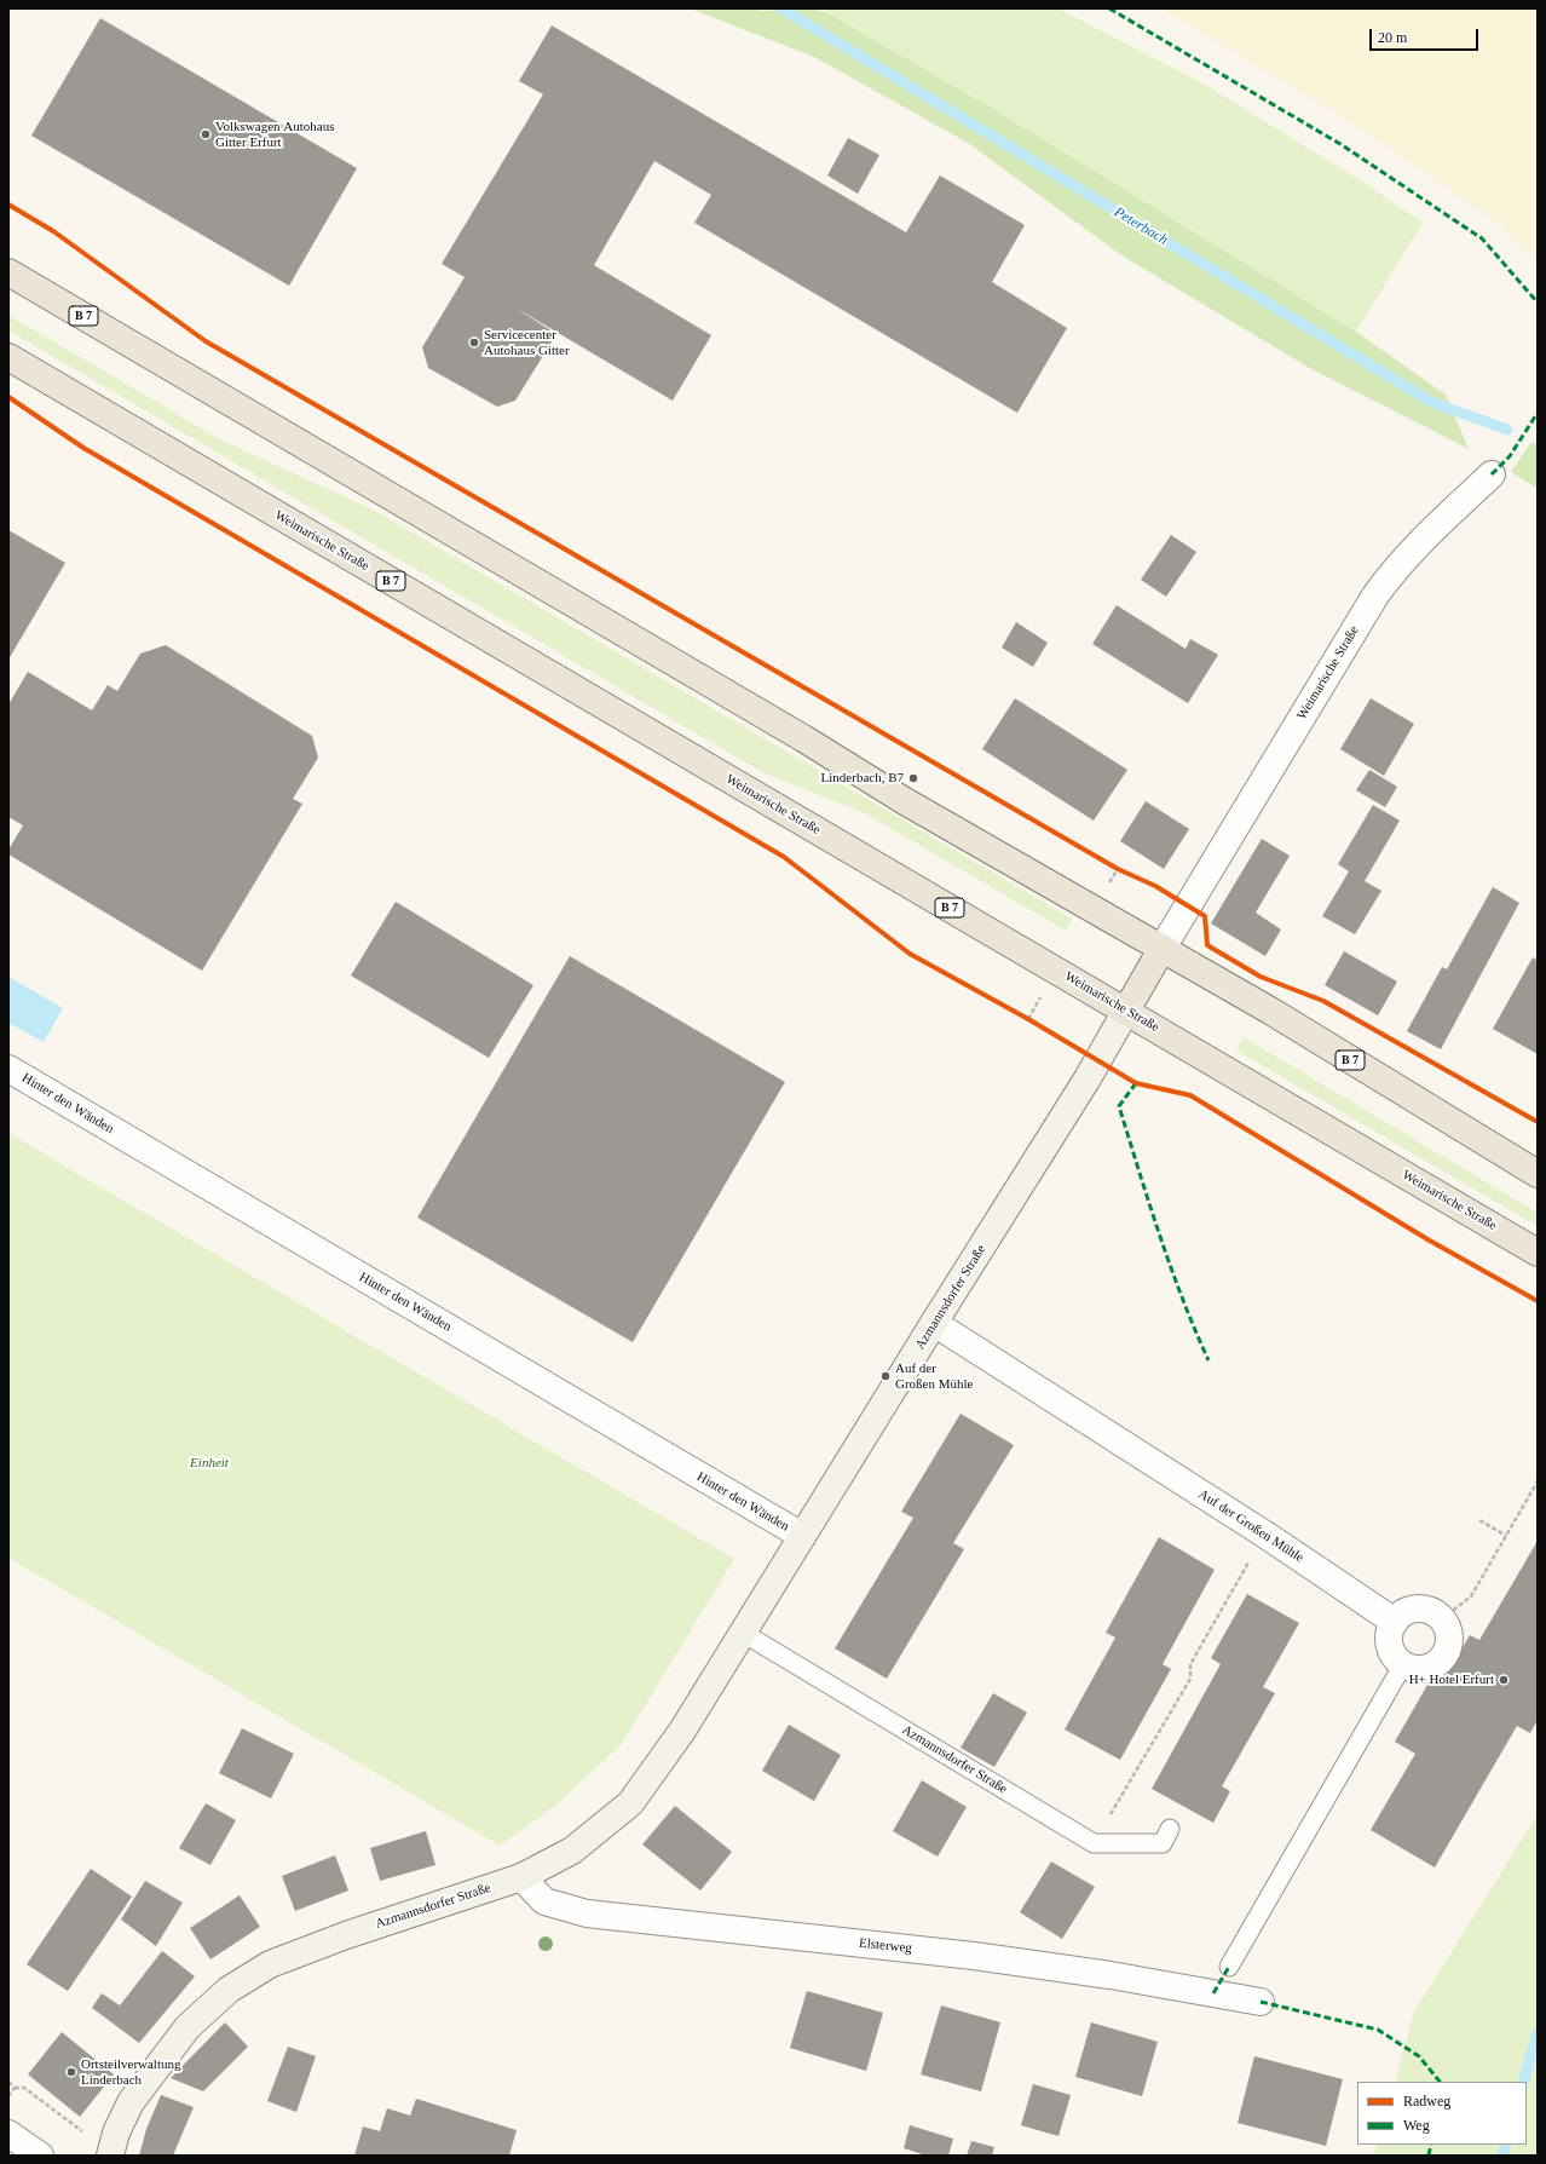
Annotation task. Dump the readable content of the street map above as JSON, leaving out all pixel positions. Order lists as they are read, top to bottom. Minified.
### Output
{"streets":{"main road":["B 7","Weimarische Straße"],"street":["Hinter den Wänden","Azmannsdorfer Straße","Auf der Großen Mühle","Elsterweg"]},"crossings":[["B 7","Weimarische Straße"],["Weimarische Straße","Azmannsdorfer Straße"],["Hinter den Wänden","Azmannsdorfer Straße"],["Azmannsdorfer Straße","Auf der Großen Mühle"],["Azmannsdorfer Straße","Elsterweg"]],"water":["Peterbach"],"parks":["Einheit"],"places":["Volkswagen Autohaus Gitter Erfurt","Servicecenter Autohaus Gitter","Linderbach, B7","Auf der Großen Mühle","H+ Hotel Erfurt","Ortsteilverwaltung Linderbach"],"legend":["Radweg","Weg"],"scale_bar":"20 m"}
